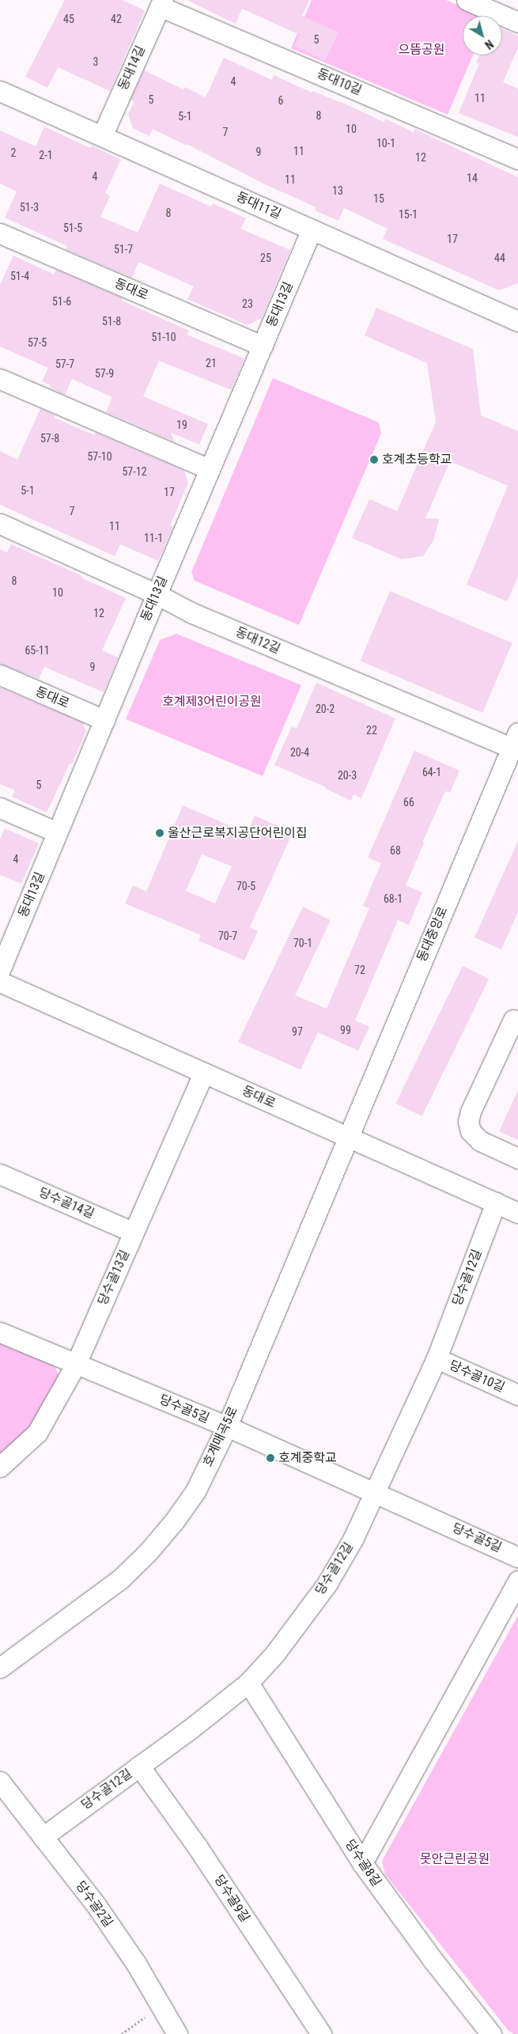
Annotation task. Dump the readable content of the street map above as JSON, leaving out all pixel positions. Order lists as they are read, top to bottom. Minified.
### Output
{"streets":{"street":["동대14길","동대10길","동대11길","동대로","동대13길","동대12길","동대중앙로","당수골14길","당수골13길","당수골12길","당수골10길","당수골5길","호계매곡5로","당수골8길","당수골9길","당수골2길"]},"crossings":[["동대14길","동대10길"],["동대14길","동대11길"],["동대11길","동대13길"],["동대로","동대13길"],["동대로","동대중앙로"],["동대로","당수골13길"],["동대로","당수골12길"],["동대로","호계매곡5로"],["동대13길","동대12길"],["동대12길","동대중앙로"],["동대중앙로","호계매곡5로"],["당수골14길","당수골13길"],["당수골13길","당수골5길"],["당수골12길","당수골10길"],["당수골12길","당수골5길"],["당수골12길","당수골8길"],["당수골12길","당수골9길"],["당수골12길","당수골2길"],["당수골5길","호계매곡5로"]],"parks":["으뜸공원","호계제3어린이공원","못안근린공원"],"places":["호계초등학교","울산근로복지공단어린이집","호계중학교"],"house_numbers":["45","42","5","3","4","11","5","6","8","5-1","10","7","10-1","11","9","2","2-1","12","4","14","11","13","15","51-3","8","15-1","51-5","17","51-7","25","44","51-4","51-6","23","51-8","51-10","57-5","21","57-7","57-9","19","57-8","57-10","57-12","5-1","17","7","11","11-1","8","10","12","65-11","9","20-2","22","20-4","64-1","20-3","5","66","68","4","70-5","68-1","70-7","70-1","72","99","97"],"north":"bottom right"}
